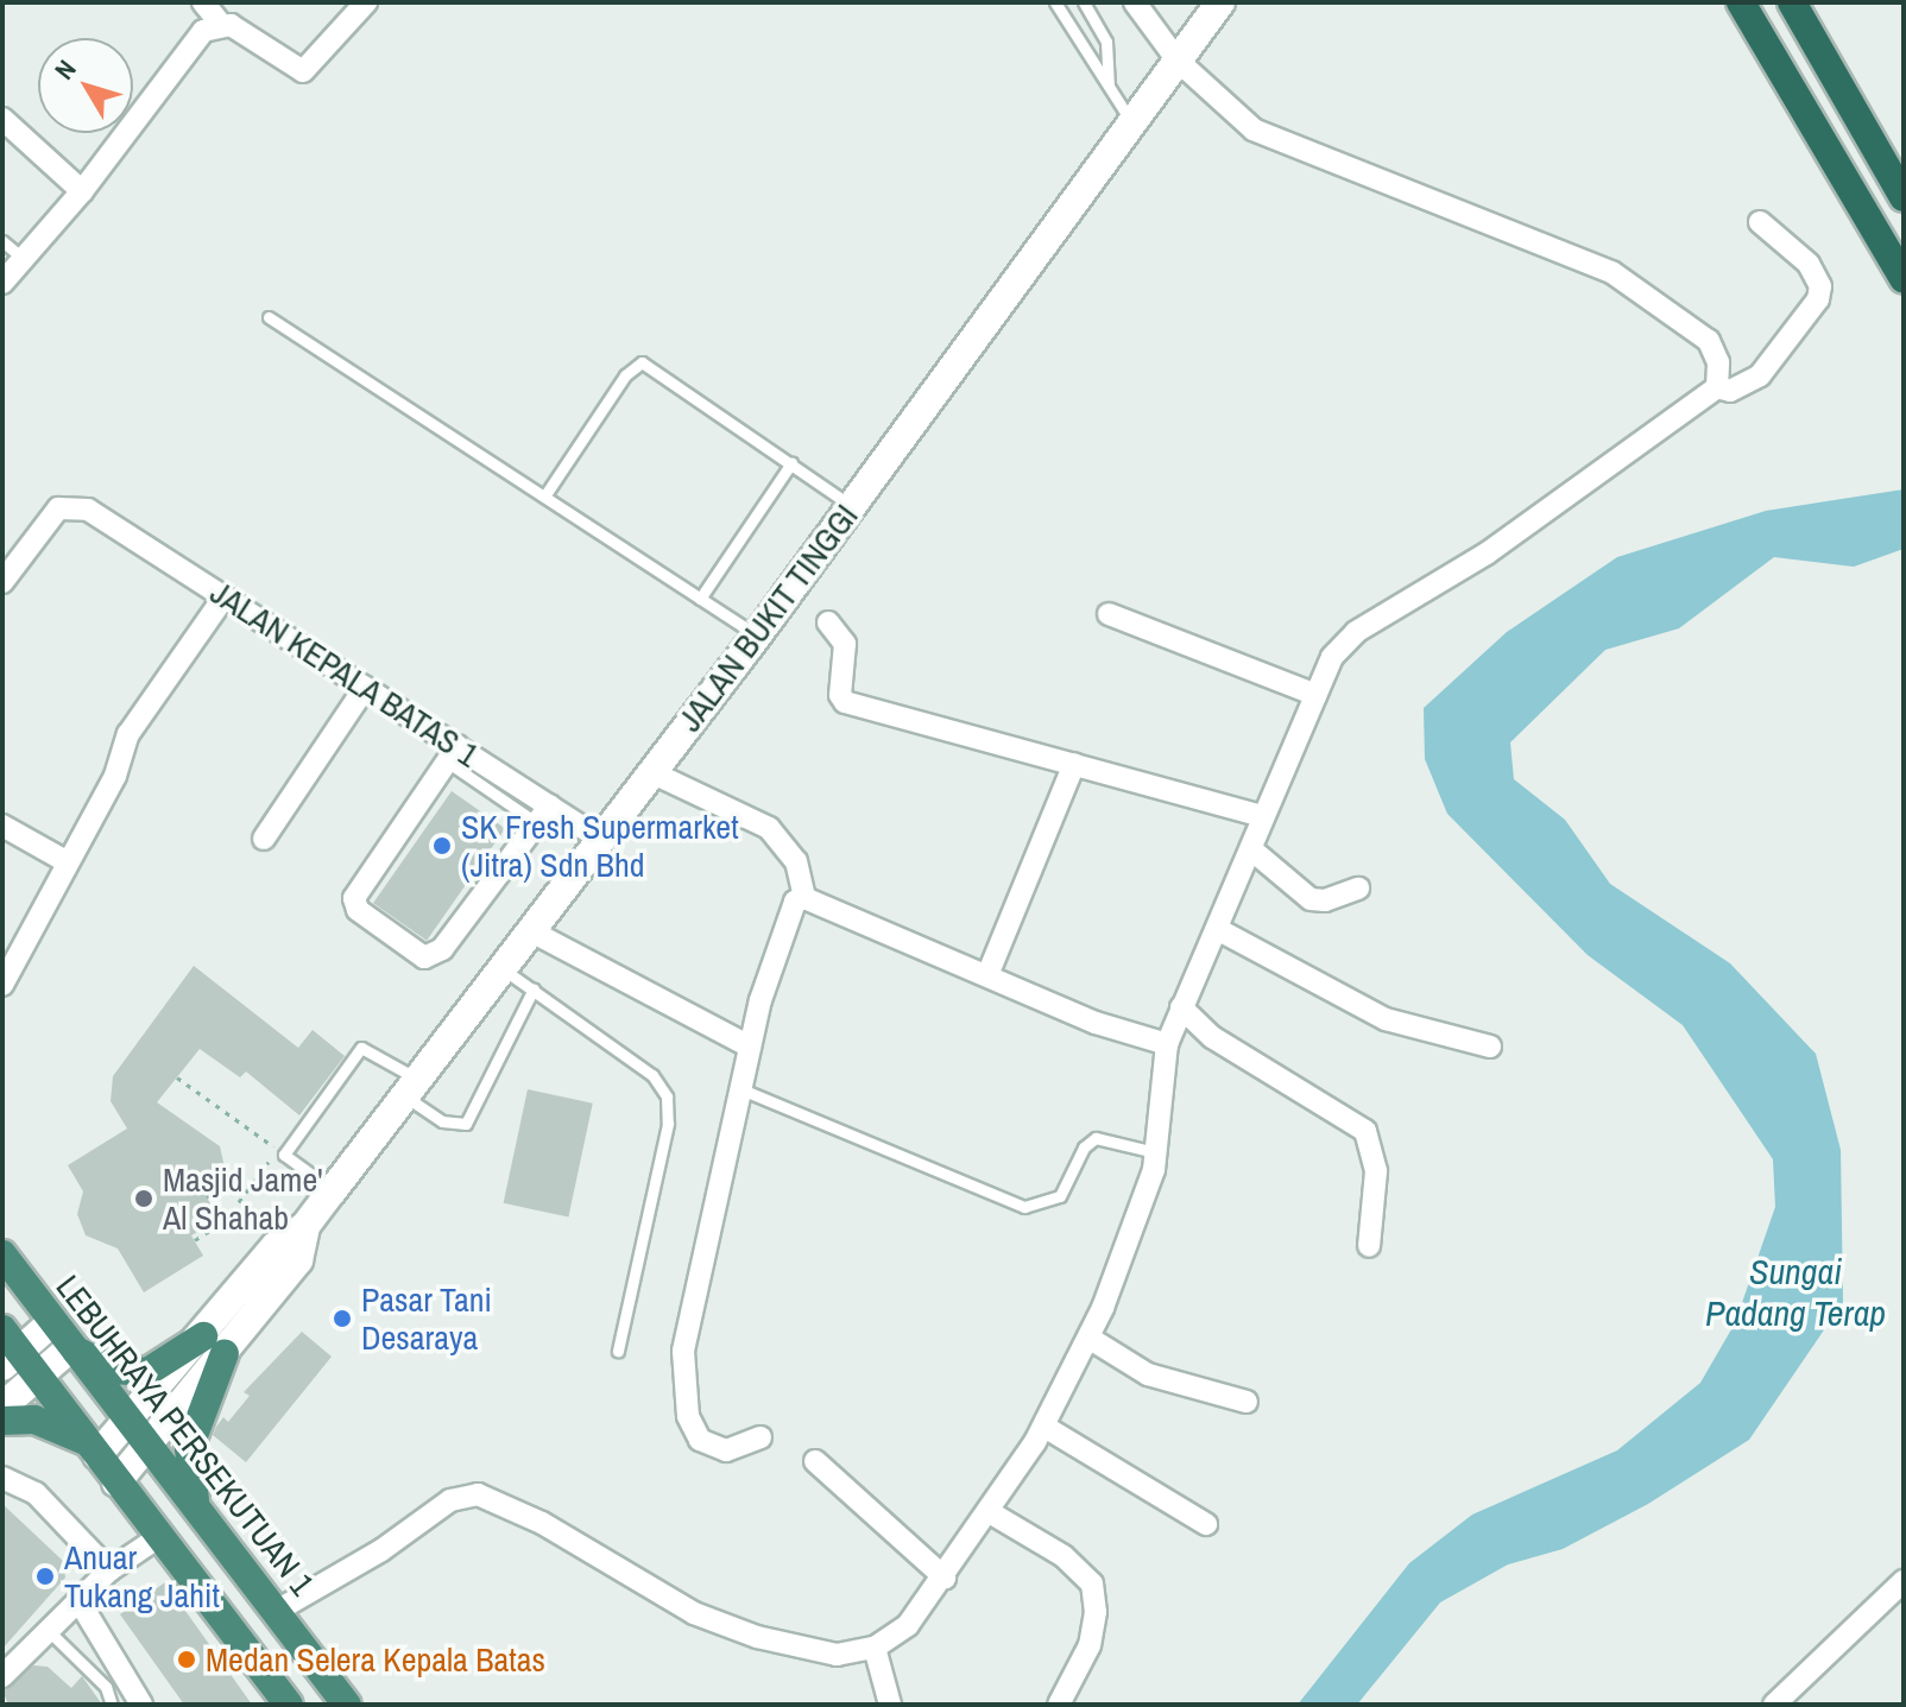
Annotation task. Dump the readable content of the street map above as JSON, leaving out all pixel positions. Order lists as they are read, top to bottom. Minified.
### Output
{"streets":{"highway":["LEBUHRAYA PERSEKUTUAN 1"],"main road":["JALAN BUKIT TINGGI"],"street":["JALAN KEPALA BATAS 1"]},"crossings":[["JALAN BUKIT TINGGI","JALAN KEPALA BATAS 1"],["JALAN BUKIT TINGGI","LEBUHRAYA PERSEKUTUAN 1"]],"water":["Sungai Padang Terap"],"places":["SK Fresh Supermarket (Jitra) Sdn Bhd","Masjid Jame' Al Shahab","Pasar Tani Desaraya","Anuar Tukang Jahit","Medan Selera Kepala Batas"],"north":"top left"}
